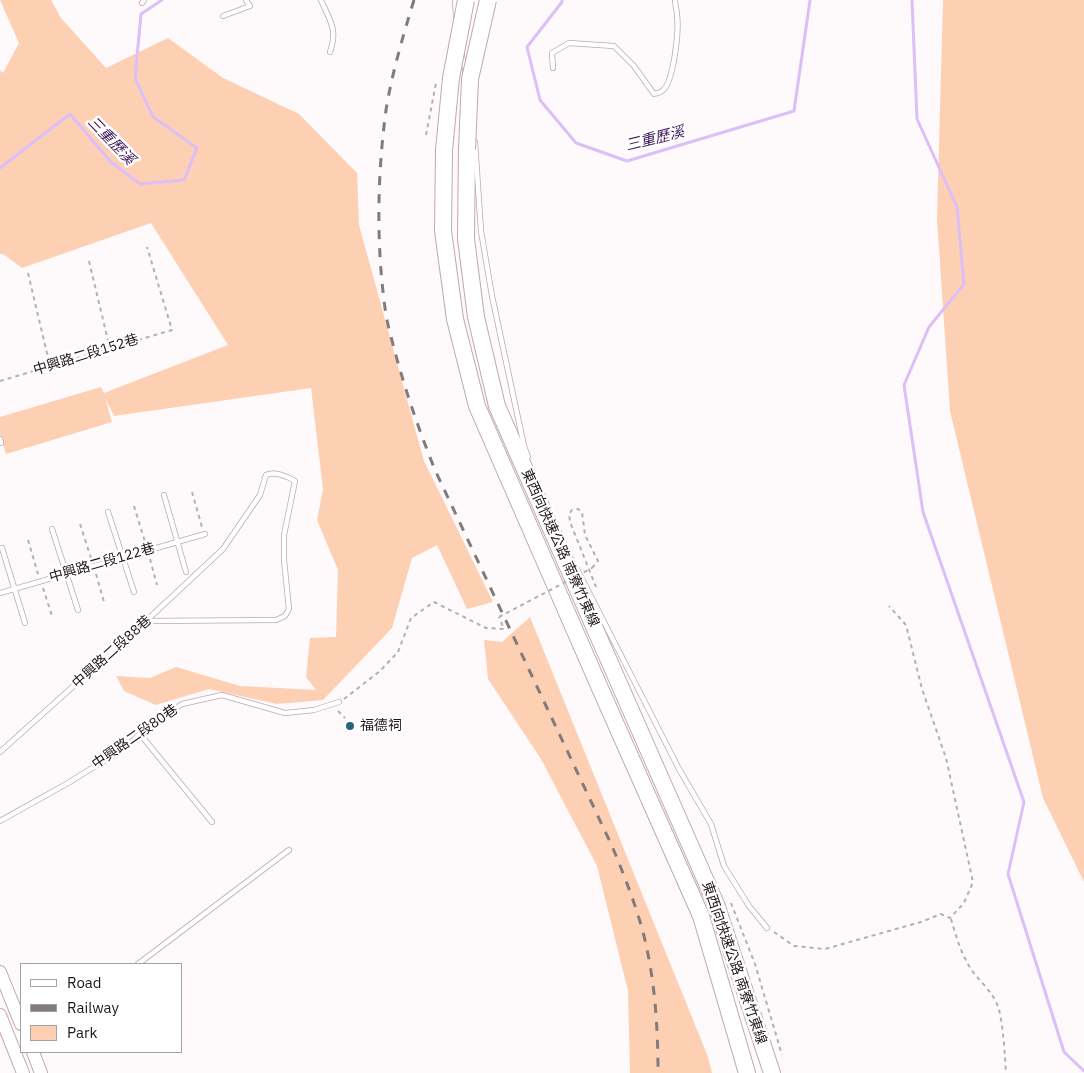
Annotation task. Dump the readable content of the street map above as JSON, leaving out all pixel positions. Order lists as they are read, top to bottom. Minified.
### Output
{"streets":{"highway":["東西向快速公路 南寮竹東線"],"lane":["中興路二段122巷","中興路二段88巷","中興路二段80巷"],"path":["中興路二段152巷"]},"water":["三重歷溪"],"places":["福德祠"],"legend":["Road","Railway","Park"]}
